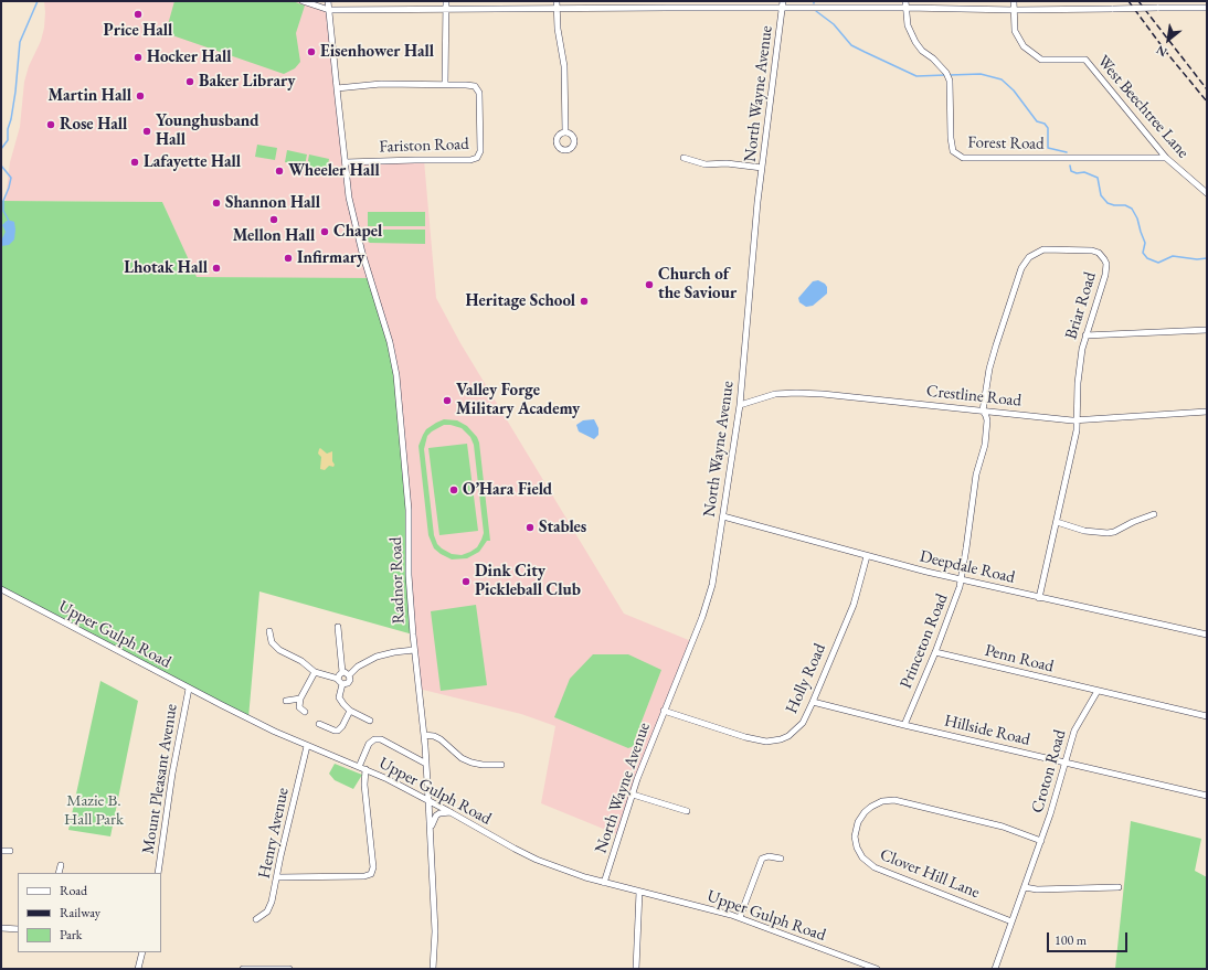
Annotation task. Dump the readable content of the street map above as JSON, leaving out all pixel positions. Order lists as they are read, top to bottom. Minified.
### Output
{"streets":{"street":["North Wayne Avenue","West Beechtree Lane","Forest Road","Fariston Road","Briar Road","Crestline Road","Deepdale Road","Radnor Road","Upper Gulph Road","Princeton Road","Penn Road","Holly Road","Hillside Road","Croton Road","Mount Pleasant Avenue","Henry Avenue","Clover Hill Lane"]},"crossings":[["North Wayne Avenue","Crestline Road"],["North Wayne Avenue","Deepdale Road"],["North Wayne Avenue","Upper Gulph Road"],["North Wayne Avenue","Holly Road"],["West Beechtree Lane","Forest Road"],["Fariston Road","Radnor Road"],["Briar Road","Crestline Road"],["Briar Road","Deepdale Road"],["Briar Road","Princeton Road"],["Crestline Road","Princeton Road"],["Deepdale Road","Princeton Road"],["Deepdale Road","Holly Road"],["Radnor Road","Upper Gulph Road"],["Upper Gulph Road","Mount Pleasant Avenue"],["Upper Gulph Road","Henry Avenue"],["Princeton Road","Penn Road"],["Princeton Road","Hillside Road"],["Penn Road","Croton Road"],["Holly Road","Hillside Road"],["Hillside Road","Croton Road"],["Croton Road","Clover Hill Lane"]],"parks":["Mazie B. Hall Park"],"places":["Price Hall","Eisenhower Hall","Hocker Hall","Baker Library","Martin Hall","Rose Hall","Younghusband Hall","Lafayette Hall","Wheeler Hall","Shannon Hall","Mellon Hall","Chapel","Infirmary","Lhotak Hall","Church of the Saviour","Heritage School","Valley Forge Military Academy","O’Hara Field","Stables","Dink City Pickleball Club"],"legend":["Road","Railway","Park"],"scale_bar":"100 m","north":"bottom left"}
